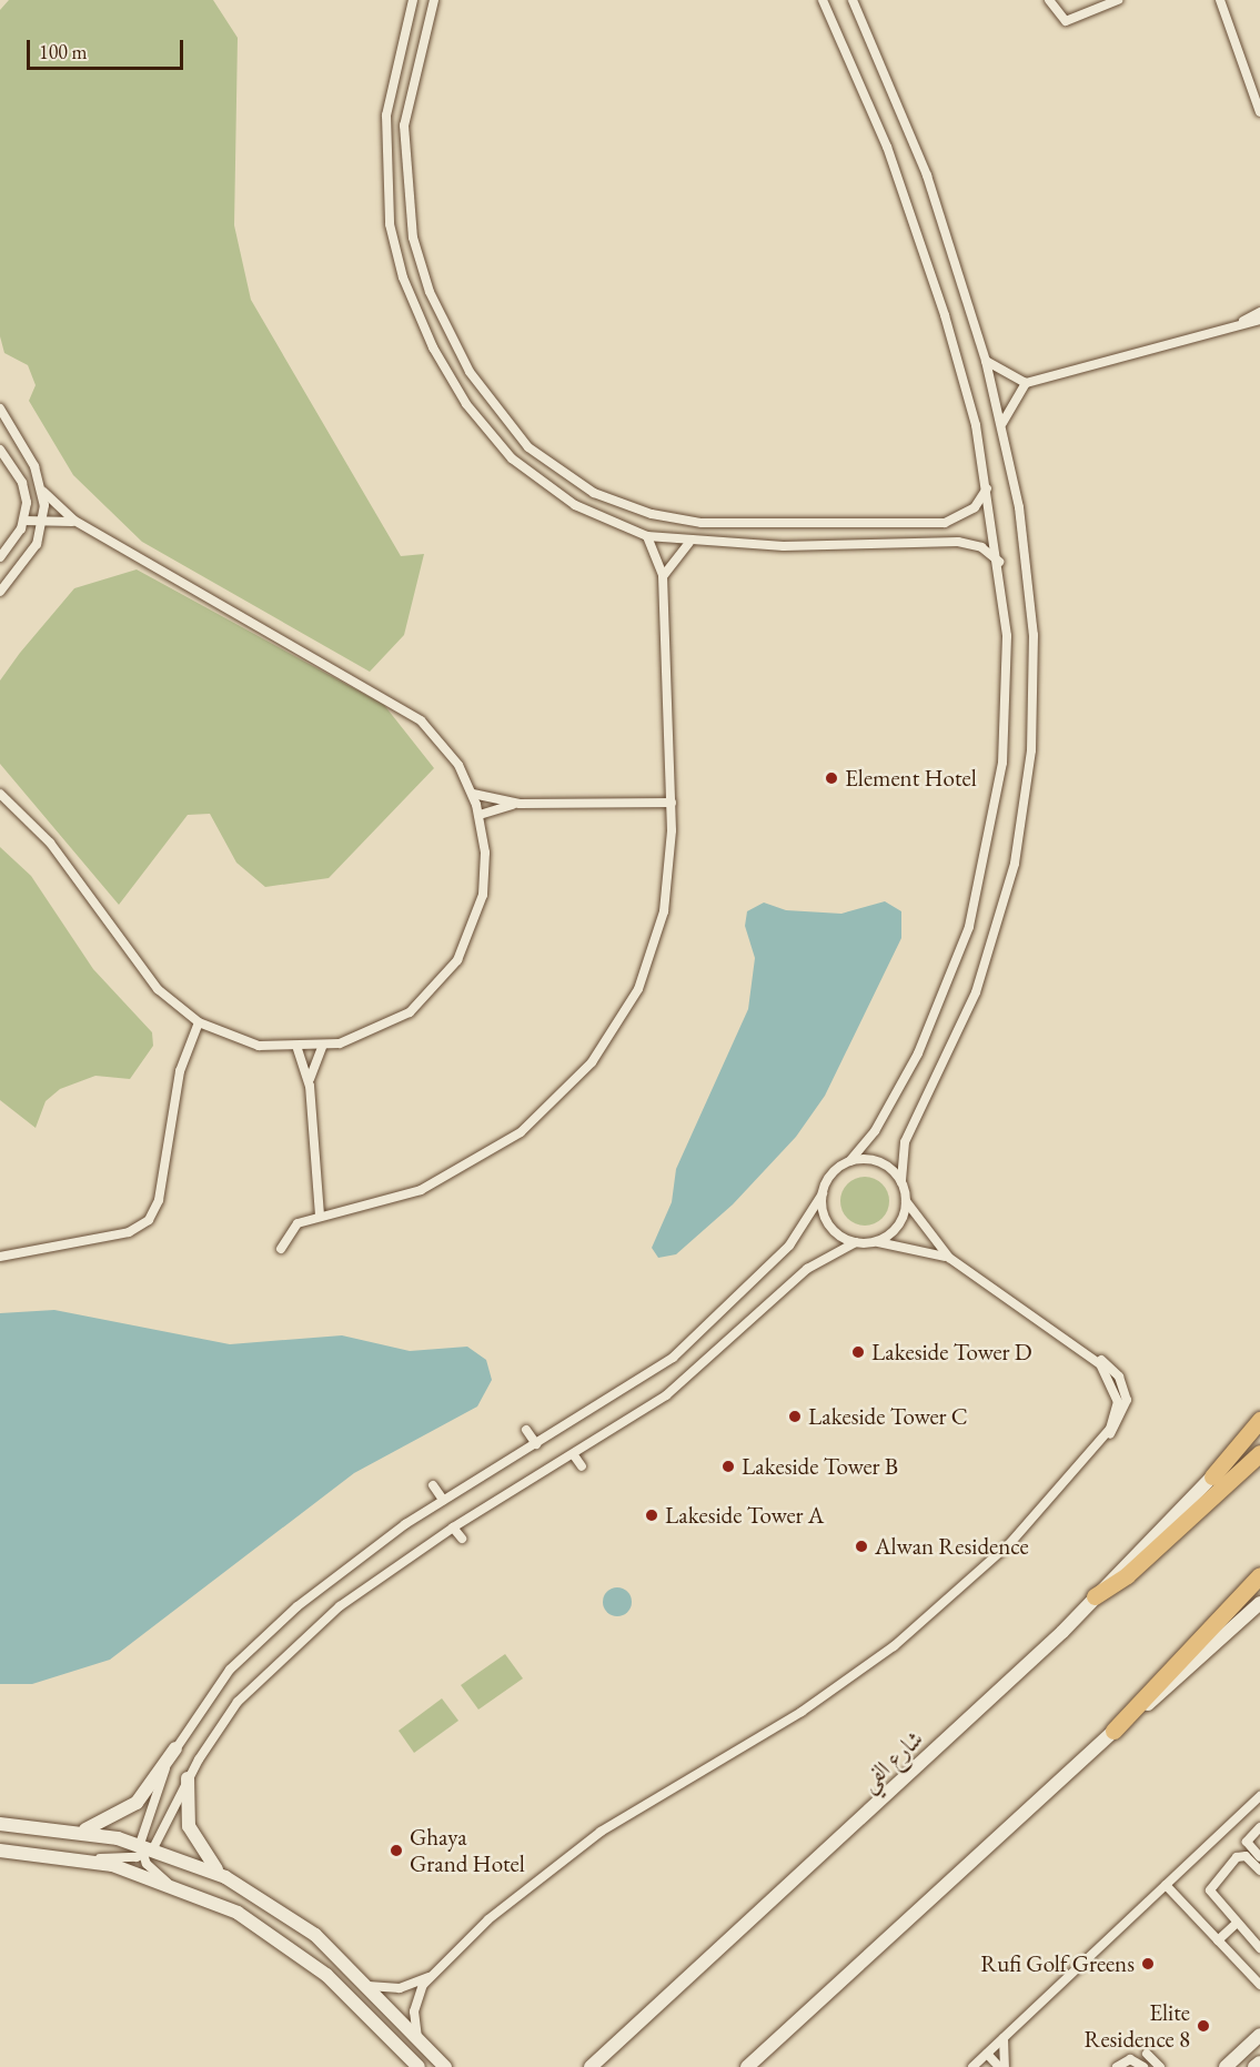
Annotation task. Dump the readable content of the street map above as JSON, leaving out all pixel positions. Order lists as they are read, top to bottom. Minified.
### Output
{"streets":{"street":["شارع الفي"]},"places":["Element Hotel","Lakeside Tower D","Lakeside Tower C","Lakeside Tower B","Lakeside Tower A","Alwan Residence","Ghaya Grand Hotel","Rufi Golf Greens","Elite Residence 8"],"scale_bar":"100 m"}
